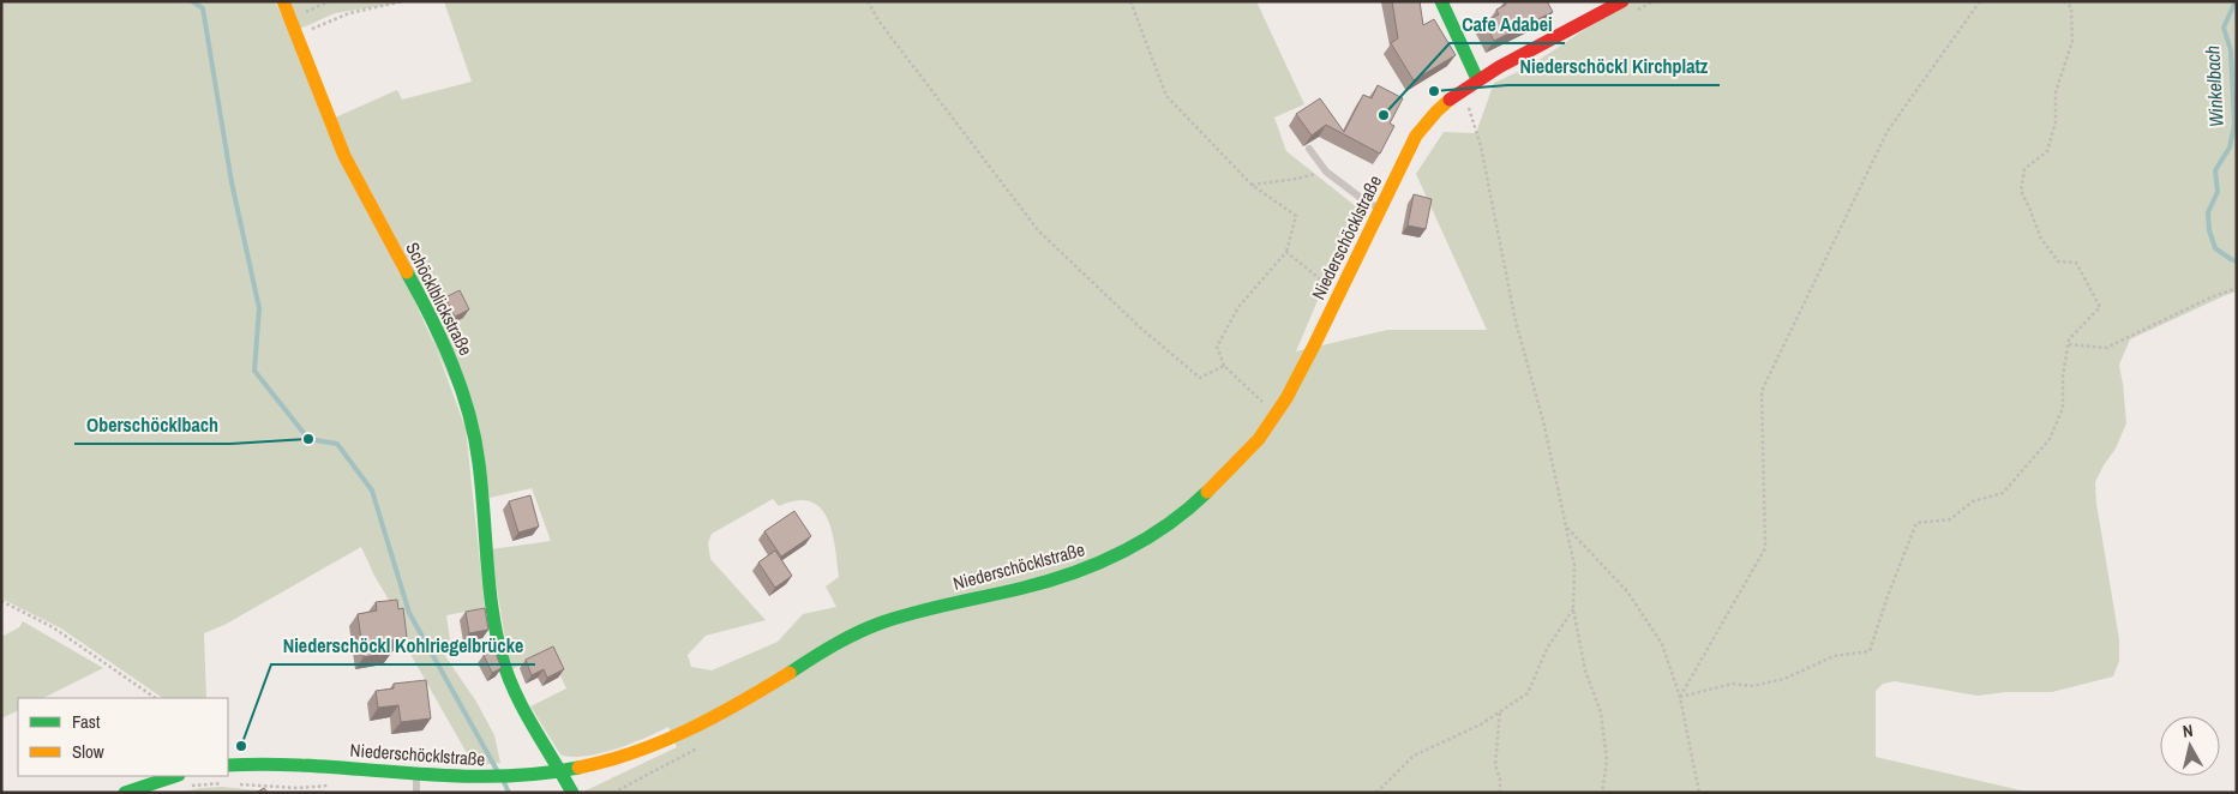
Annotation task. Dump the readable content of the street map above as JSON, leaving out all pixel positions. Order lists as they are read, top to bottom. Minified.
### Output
{"streets":{"main road":["Niederschöcklstraße","Schöcklblickstraße"]},"crossings":[["Niederschöcklstraße","Schöcklblickstraße"]],"water":["Winkelbach"],"places":["Niederschöckl Kirchplatz","Cafe Adabei","Oberschöcklbach","Niederschöckl Kohlriegelbrücke"],"legend":["Fast","Slow"],"north":"top"}
